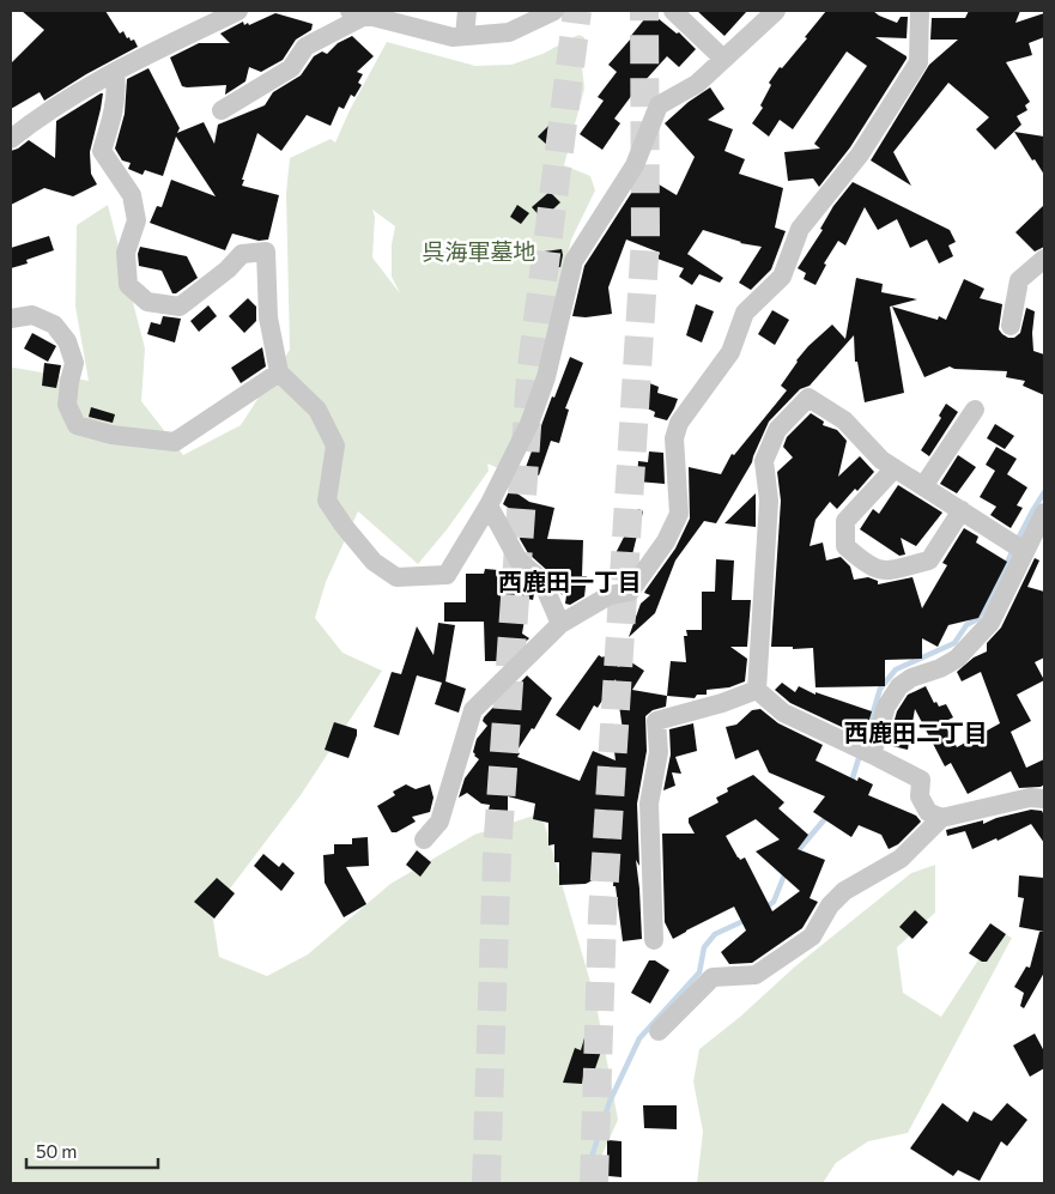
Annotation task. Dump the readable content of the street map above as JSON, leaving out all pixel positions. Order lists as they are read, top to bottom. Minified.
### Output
{"districts":["西鹿田一丁目","西鹿田二丁目"],"parks":["呉海軍墓地"],"scale_bar":"50 m"}
